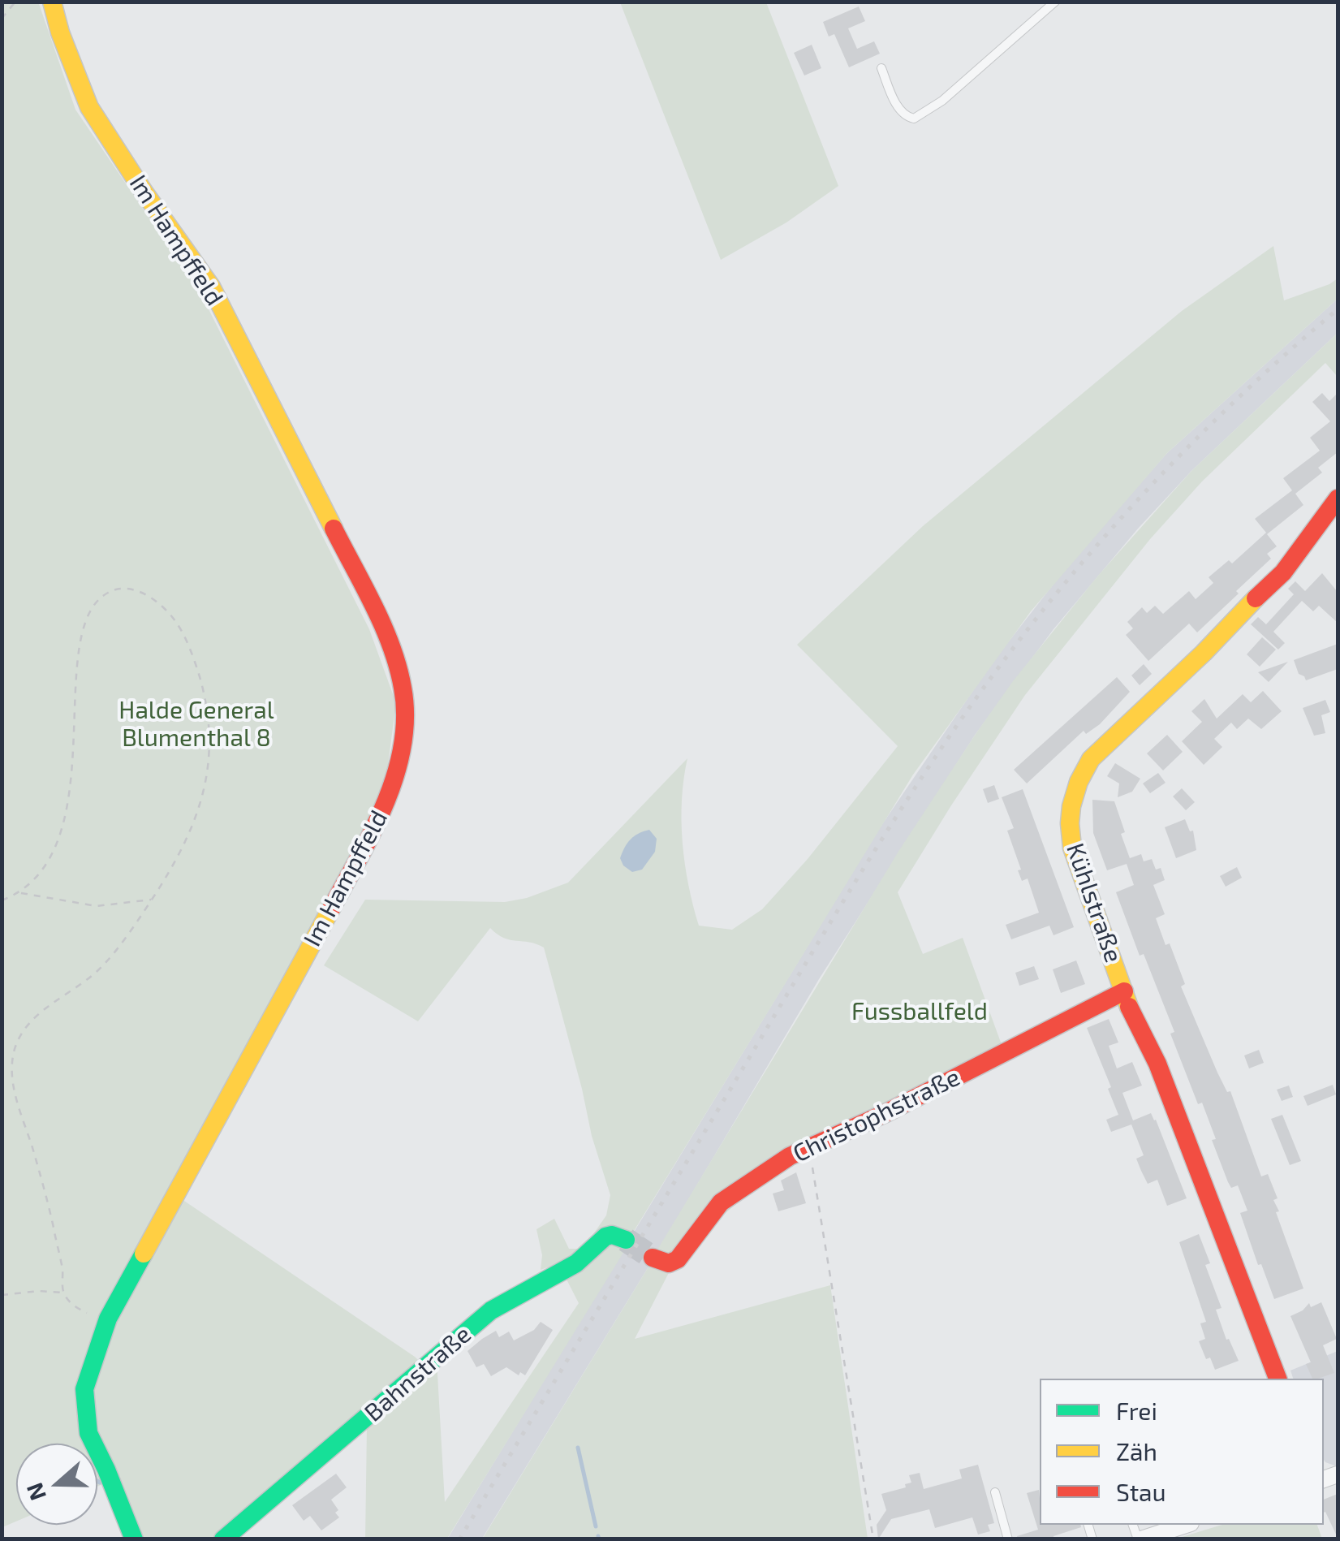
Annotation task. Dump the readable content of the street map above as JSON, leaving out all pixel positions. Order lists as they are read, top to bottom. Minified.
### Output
{"streets":{"street":["Im Hampffeld","Kühlstraße","Christophstraße","Bahnstraße"]},"crossings":[["Kühlstraße","Christophstraße"]],"parks":["Halde General Blumenthal 8","Fussballfeld"],"legend":["Frei","Zäh","Stau"],"north":"left"}
